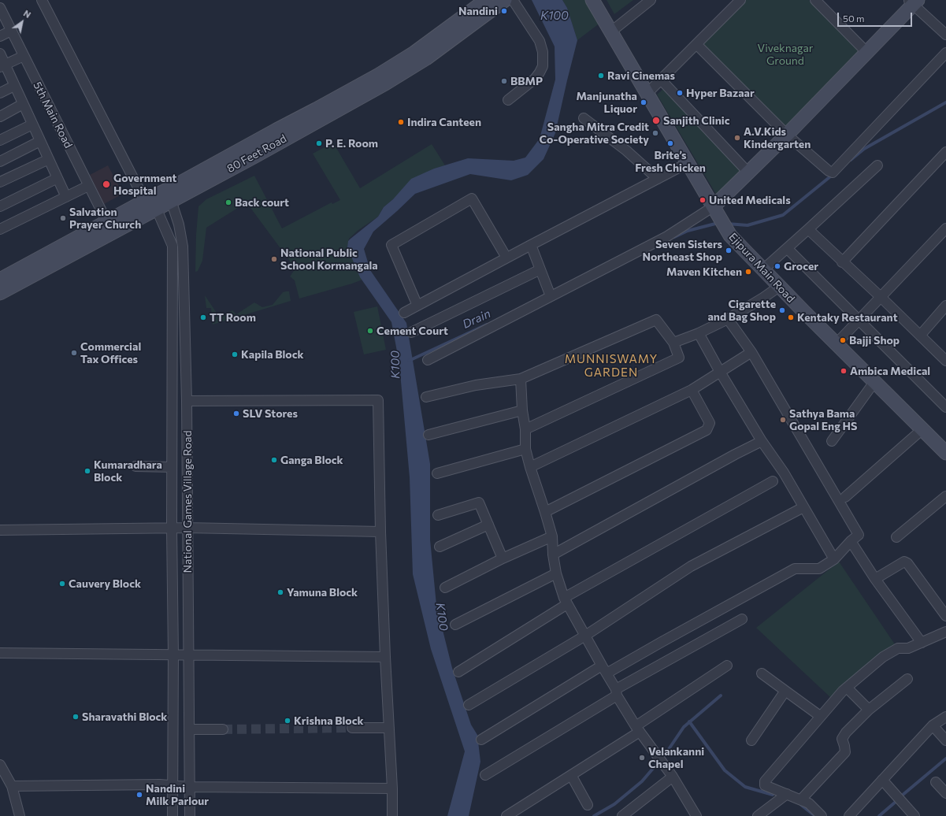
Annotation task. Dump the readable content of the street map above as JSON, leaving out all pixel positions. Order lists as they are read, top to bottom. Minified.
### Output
{"streets":{"main road":["80 Feet Road","Ejipura Main Road"],"street":["5th Main Road","National Games Village Road"]},"crossings":[["5th Main Road","80 Feet Road"],["80 Feet Road","National Games Village Road"]],"districts":["MUNNISWAMY GARDEN"],"water":["K100","Drain"],"parks":["Viveknagar Ground"],"places":["Nandini","Ravi Cinemas","BBMP","Hyper Bazaar","Manjunatha Liquor","Sanjith Clinic","Indira Canteen","Sangha Mitra Credit Co-Operative Society","A.V.Kids Kindergarten","P. E. Room","Brite’s Fresh Chicken","Government Hospital","United Medicals","Back court","Salvation Prayer Church","Seven Sisters Northeast Shop","National Public School Kormangala","Grocer","Maven Kitchen","Cigarette and Bag Shop","TT Room","Kentaky Restaurant","Cement Court","Bajji Shop","Commercial Tax Offices","Kapila Block","Ambica Medical","SLV Stores","Sathya Bama Gopal Eng HS","Ganga Block","Kumaradhara Block","Cauvery Block","Yamuna Block","Sharavathi Block","Krishna Block","Velankanni Chapel","Nandini Milk Parlour"],"scale_bar":"50 m","north":"top right"}
